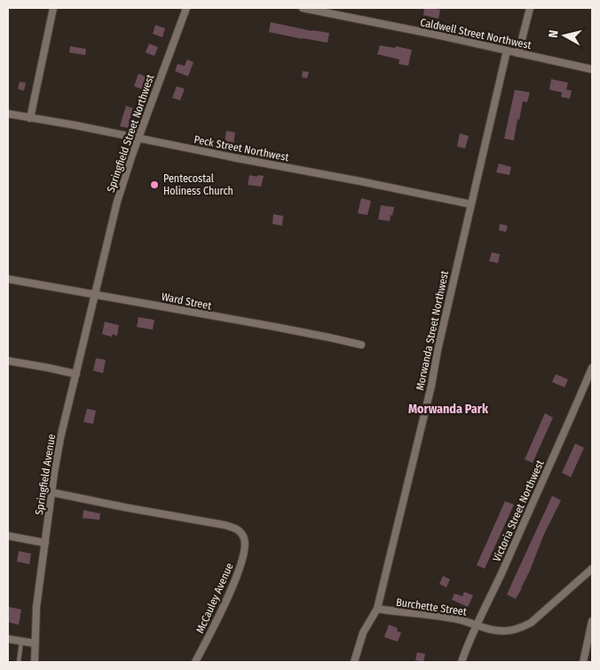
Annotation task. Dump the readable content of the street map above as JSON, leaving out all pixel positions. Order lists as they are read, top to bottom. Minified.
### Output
{"streets":{"street":["Caldwell Street Northwest","Springfield Street Northwest","Peck Street Northwest","Ward Street","Morwanda Street Northwest","Springfield Avenue","Victoria Street Northwest","McCauley Avenue","Burchette Street"]},"crossings":[["Caldwell Street Northwest","Morwanda Street Northwest"],["Springfield Street Northwest","Peck Street Northwest"],["Springfield Street Northwest","Ward Street"],["Springfield Street Northwest","Springfield Avenue"],["Peck Street Northwest","Morwanda Street Northwest"],["Ward Street","Springfield Avenue"],["Morwanda Street Northwest","Burchette Street"],["Springfield Avenue","McCauley Avenue"],["Victoria Street Northwest","Burchette Street"]],"districts":["Morwanda Park"],"places":["Pentecostal Holiness Church"],"north":"left"}
